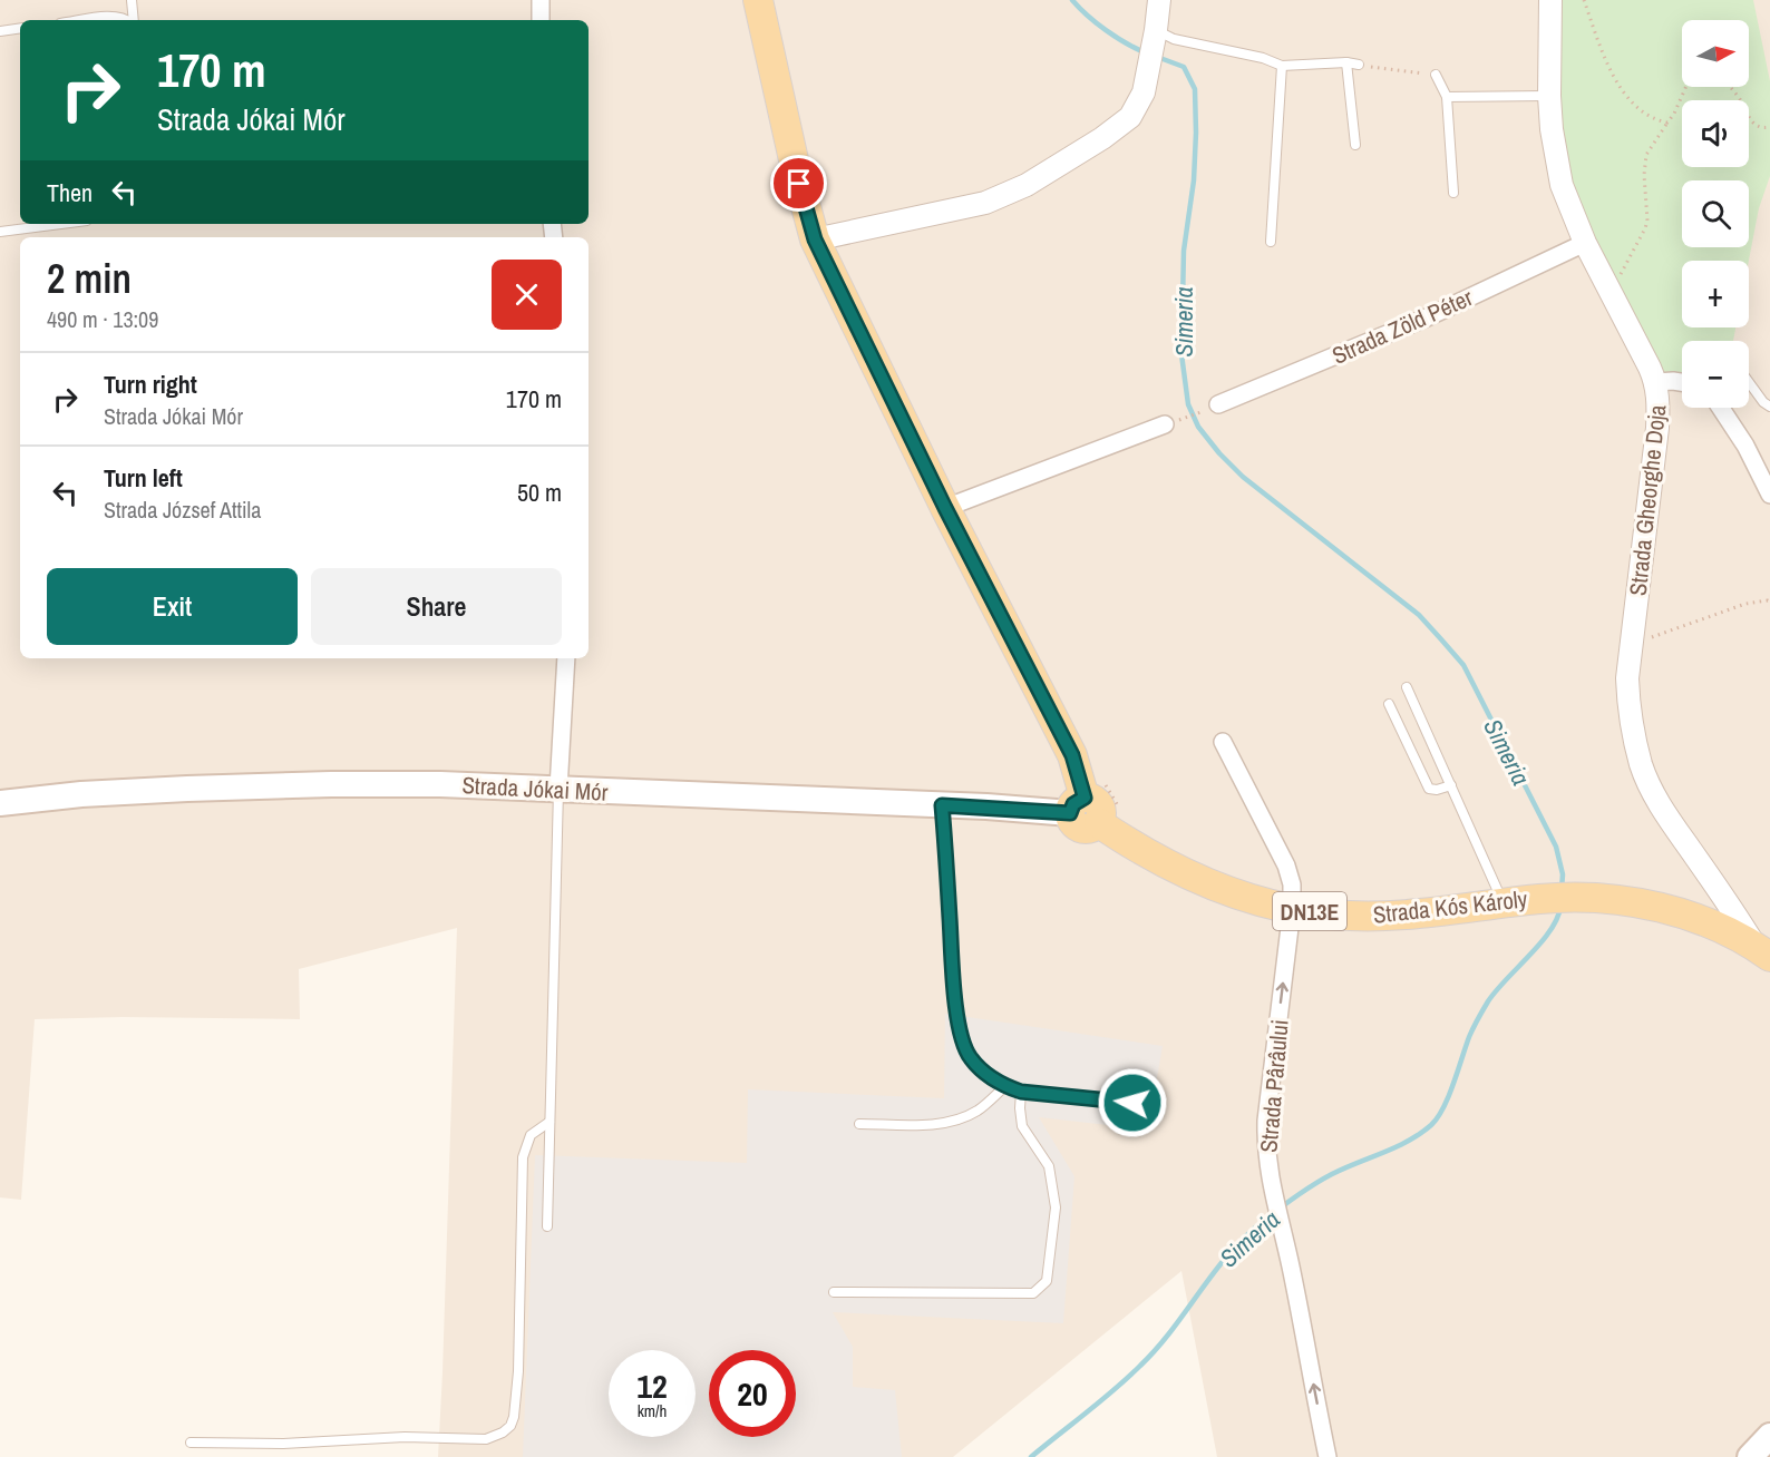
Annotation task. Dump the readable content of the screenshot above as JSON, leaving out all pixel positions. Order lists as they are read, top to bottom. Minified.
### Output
{"streets":{"main road":["Strada Jókai Mór","Strada Kós Károly","DN13E"],"street":["Strada Zöld Péter","Strada Gheorghe Doja","Strada Pârâului"]},"crossings":[["Strada Zöld Péter","Strada Gheorghe Doja"],["Strada Gheorghe Doja","Strada Kós Károly"],["Strada Jókai Mór","Strada Kós Károly"],["Strada Jókai Mór","DN13E"],["Strada Kós Károly","DN13E"],["Strada Kós Károly","Strada Pârâului"]],"one_way":["Strada Pârâului"],"water":["Simeria"],"north":"right","page":{"map_buttons":["+","−"],"turn":["170 m","Strada Jókai Mór"],"then":"Then","heading":["2 min","490 m · 13:09"],"list":[{"name":"Turn right","note":"Strada Jókai Mór","value":"170 m"},{"name":"Turn left","note":"Strada József Attila","value":"50 m"}],"buttons":["Exit","Share"],"speed":"12 km/h","limit":"20"}}
